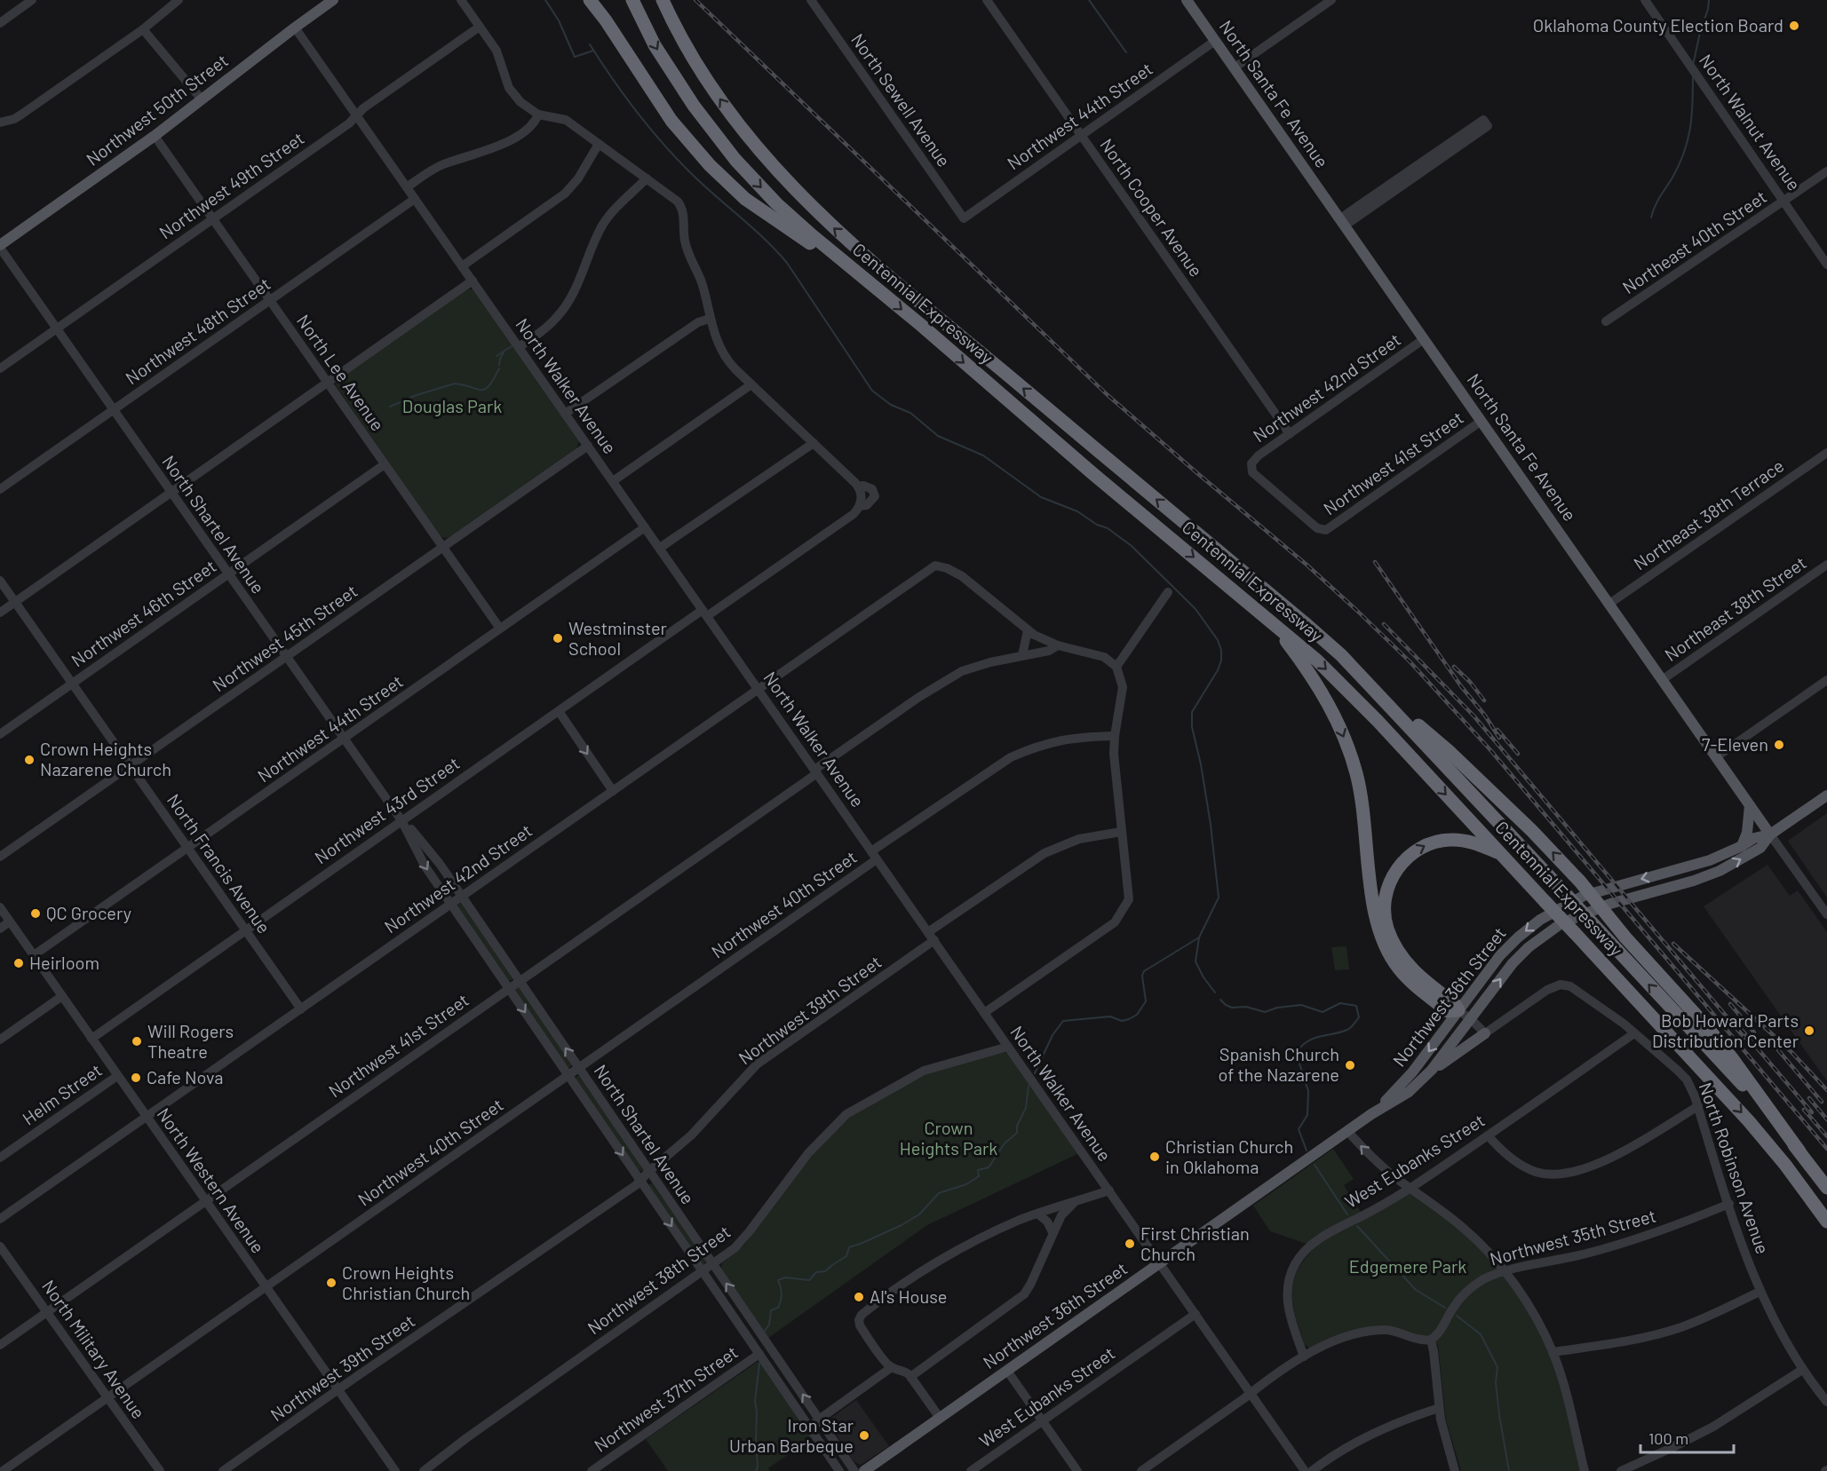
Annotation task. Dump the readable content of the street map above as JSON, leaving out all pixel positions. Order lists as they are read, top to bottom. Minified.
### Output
{"streets":{"highway":["Centennial Expressway"],"main road":["North Santa Fe Avenue","Northwest 50th Street","Northwest 36th Street"],"street":["North Sewell Avenue","Northwest 44th Street","North Walnut Avenue","Northwest 49th Street","North Cooper Avenue","Northeast 40th Street","Northwest 48th Street","North Lee Avenue","North Walker Avenue","Northwest 42nd Street","Northwest 41st Street","Northeast 38th Terrace","North Shartel Avenue","Northeast 38th Street","Northwest 46th Street","Northwest 45th Street","Northwest 43rd Street","North Francis Avenue","Northwest 40th Street","Northwest 39th Street","Helm Street","West Eubanks Street","North Robinson Avenue","North Western Avenue","Northwest 35th Street","Northwest 38th Street","North Military Avenue","Northwest 37th Street"]},"crossings":[["North Santa Fe Avenue","Northwest 44th Street"],["North Santa Fe Avenue","Northwest 42nd Street"],["North Santa Fe Avenue","Northwest 41st Street"],["North Santa Fe Avenue","Northeast 38th Terrace"],["North Santa Fe Avenue","Northeast 38th Street"],["North Santa Fe Avenue","Northwest 36th Street"],["North Sewell Avenue","Northwest 44th Street"],["Northwest 50th Street","North Lee Avenue"],["Northwest 50th Street","North Walker Avenue"],["Northwest 50th Street","North Shartel Avenue"],["Northwest 44th Street","North Cooper Avenue"],["Northwest 44th Street","North Lee Avenue"],["Northwest 44th Street","North Walker Avenue"],["Northwest 44th Street","North Shartel Avenue"],["Northwest 44th Street","North Francis Avenue"],["Northwest 44th Street","North Western Avenue"],["North Walnut Avenue","Northeast 40th Street"],["Northwest 49th Street","North Lee Avenue"],["Northwest 49th Street","North Walker Avenue"],["Northwest 49th Street","North Shartel Avenue"],["North Cooper Avenue","Northwest 42nd Street"],["Northwest 48th Street","North Lee Avenue"],["Northwest 48th Street","North Walker Avenue"],["Northwest 48th Street","North Shartel Avenue"],["North Lee Avenue","Northwest 46th Street"],["North Lee Avenue","Northwest 45th Street"],["North Walker Avenue","Northwest 42nd Street"],["North Walker Avenue","Northwest 41st Street"],["North Walker Avenue","Northwest 45th Street"],["North Walker Avenue","Northwest 43rd Street"],["North Walker Avenue","Northwest 40th Street"],["North Walker Avenue","Northwest 36th Street"],["North Walker Avenue","Northwest 39th Street"],["North Walker Avenue","West Eubanks Street"],["North Walker Avenue","Northwest 38th Street"],["Northwest 42nd Street","Northwest 41st Street"],["Northwest 42nd Street","North Shartel Avenue"],["Northwest 42nd Street","North Francis Avenue"],["Northwest 42nd Street","North Western Avenue"],["Northwest 41st Street","North Shartel Avenue"],["Northwest 41st Street","North Western Avenue"],["Northwest 41st Street","North Military Avenue"],["North Shartel Avenue","Northwest 46th Street"],["North Shartel Avenue","Northwest 45th Street"],["North Shartel Avenue","Northwest 43rd Street"],["North Shartel Avenue","Northwest 40th Street"],["North Shartel Avenue","Northwest 39th Street"],["North Shartel Avenue","Northwest 38th Street"],["North Shartel Avenue","Northwest 37th Street"],["Northwest 46th Street","North Francis Avenue"],["Northwest 45th Street","North Francis Avenue"],["Northwest 43rd Street","North Francis Avenue"],["Northwest 43rd Street","North Western Avenue"],["Northwest 40th Street","North Western Avenue"],["Northwest 40th Street","North Military Avenue"],["Northwest 39th Street","North Western Avenue"],["Helm Street","North Western Avenue"],["West Eubanks Street","North Robinson Avenue"],["North Robinson Avenue","Northwest 35th Street"]],"parks":["Douglas Park","Crown Heights Park","Edgemere Park"],"places":["Oklahoma County Election Board","Westminster School","7-Eleven","Crown Heights Nazarene Church","QC Grocery","Heirloom","Bob Howard Parts Distribution Center","Will Rogers Theatre","Spanish Church of the Nazarene","Cafe Nova","Christian Church in Oklahoma","First Christian Church","Crown Heights Christian Church","Al's House","Iron Star Urban Barbeque"],"scale_bar":"100 m"}
